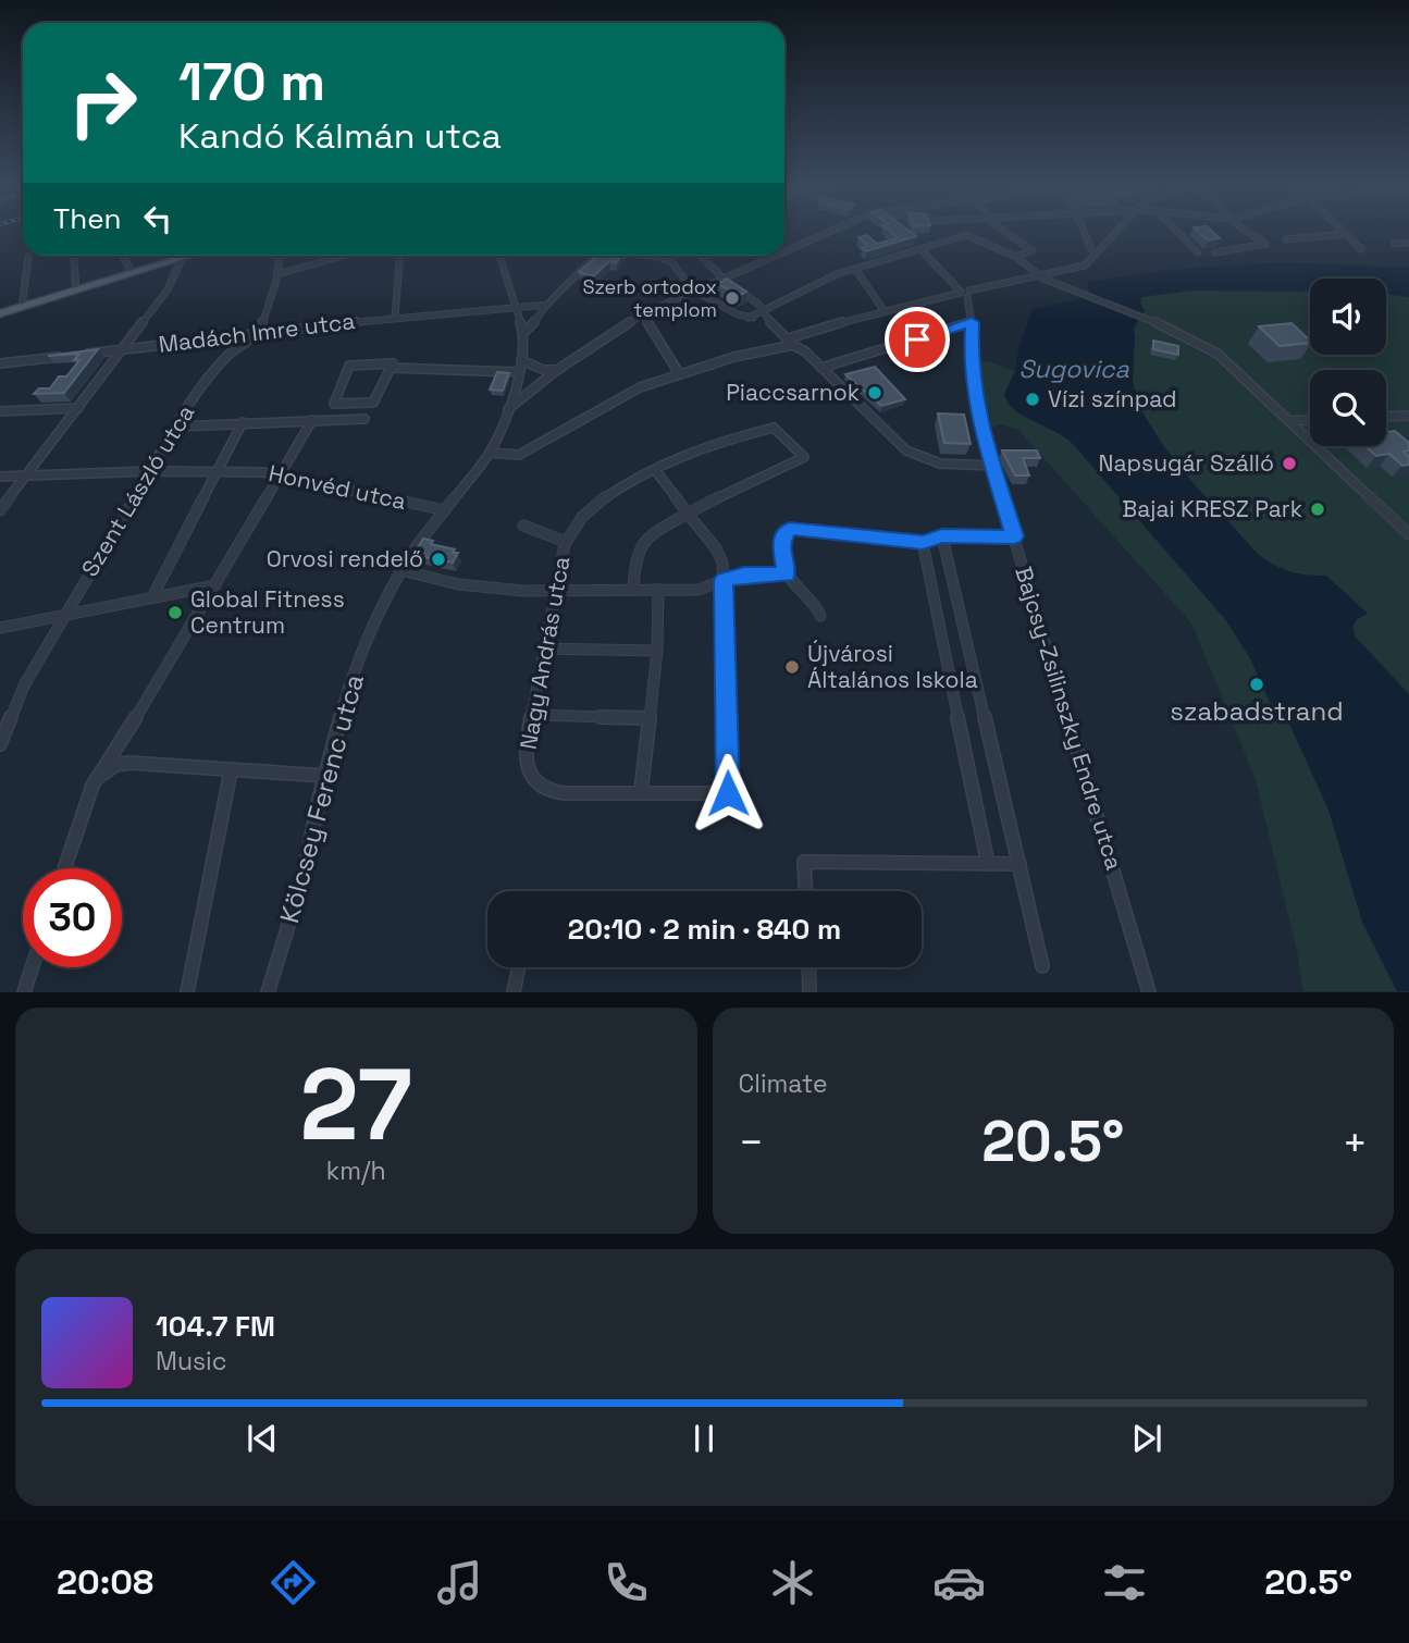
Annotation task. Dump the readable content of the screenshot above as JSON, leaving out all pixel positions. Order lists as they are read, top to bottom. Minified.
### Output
{"streets":{"street":["Madách Imre utca","Honvéd utca","Szent László utca","Nagy András utca","Bajcsy-Zsilinszky Endre utca","Kölcsey Ferenc utca"]},"crossings":[["Madách Imre utca","Szent László utca"],["Madách Imre utca","Kölcsey Ferenc utca"],["Honvéd utca","Szent László utca"],["Honvéd utca","Kölcsey Ferenc utca"]],"water":["Sugovica"],"places":["Szerb ortodox templom","Piaccsarnok","Vízi színpad","Napsugár Szálló","Bajai KRESZ Park","Orvosi rendelő","Global Fitness Centrum","Újvárosi Általános Iskola","szabadstrand"],"page":{"turn":["170 m","Kandó Kálmán utca"],"then":"Then","limit":"30","trip":"20:10 · 2 min · 840 m","tile":[["27","km/h"],"Climate"],"heat":["−","20.5°","+"],"song":["104.7 FM","Music"],"tabs":["20:08","20.5°"]}}
